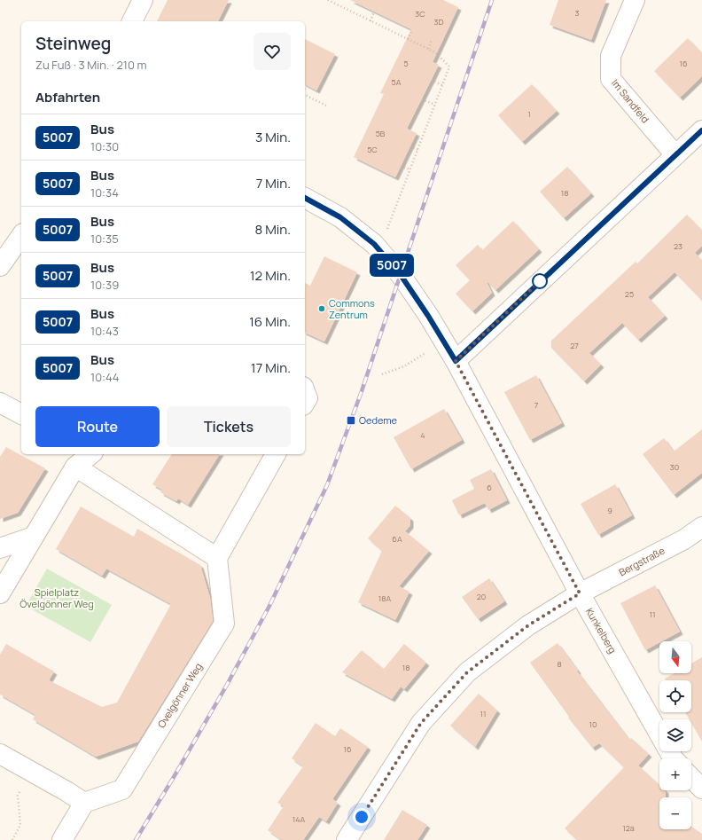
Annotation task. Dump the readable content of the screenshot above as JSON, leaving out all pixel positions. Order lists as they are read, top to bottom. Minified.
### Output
{"streets":{"street":["Im Sandfeld","Bergstraße","Kunkelberg","Ovelgönner Weg"]},"crossings":[["Bergstraße","Kunkelberg"]],"parks":["Spielplatz Övelgönner Weg"],"places":{"other":["Commons Zentrum"],"transit":["Oedeme"]},"lines":["bus line 5007"],"house_numbers":["3","3C","3D","5","16","5A","1","5B","5C","18","23","25","27","7","4","30","6","9","6A","20","18A","11","8","18","11","10","16","14A","12a"],"north":"bottom","page":{"on_map":"5007","heading":[["Steinweg","Zu Fuß · 3 Min. · 210 m"],"Abfahrten"],"list":[{"mark":"5007","name":"Bus","note":"10:30","value":"3 Min."},{"mark":"5007","name":"Bus","note":"10:34","value":"7 Min."},{"mark":"5007","name":"Bus","note":"10:35","value":"8 Min."},{"mark":"5007","name":"Bus","note":"10:39","value":"12 Min."},{"mark":"5007","name":"Bus","note":"10:43","value":"16 Min."},{"mark":"5007","name":"Bus","note":"10:44","value":"17 Min."}],"buttons":["Route","Tickets"],"map_buttons":["+","−"]}}
